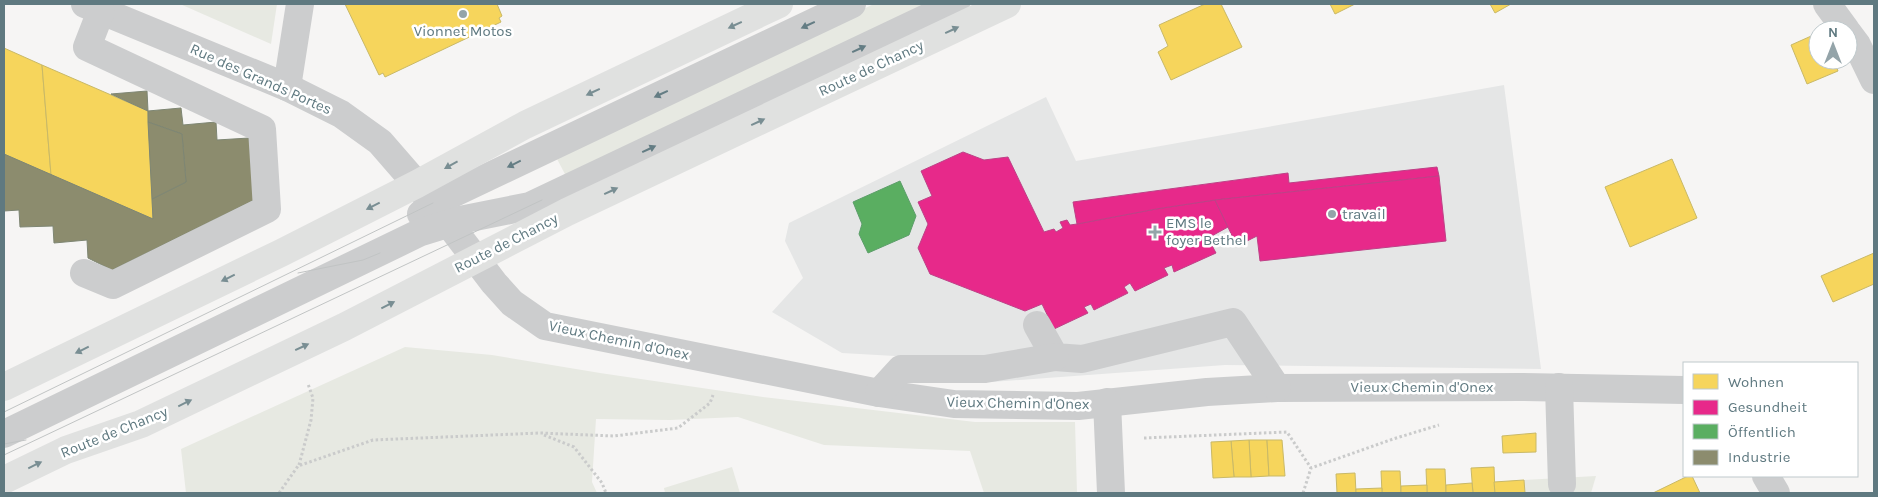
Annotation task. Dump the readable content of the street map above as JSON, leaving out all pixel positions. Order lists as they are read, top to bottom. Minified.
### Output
{"streets":{"main road":["Route de Chancy"],"street":["Rue des Grands Portes","Vieux Chemin d'Onex"]},"crossings":[["Route de Chancy","Rue des Grands Portes"],["Route de Chancy","Vieux Chemin d'Onex"],["Rue des Grands Portes","Vieux Chemin d'Onex"]],"places":{"other":["Vionnet Motos","travail"],"health":["EMS le foyer Bethel"]},"legend":["Wohnen","Gesundheit","Öffentlich","Industrie"],"north":"top"}
